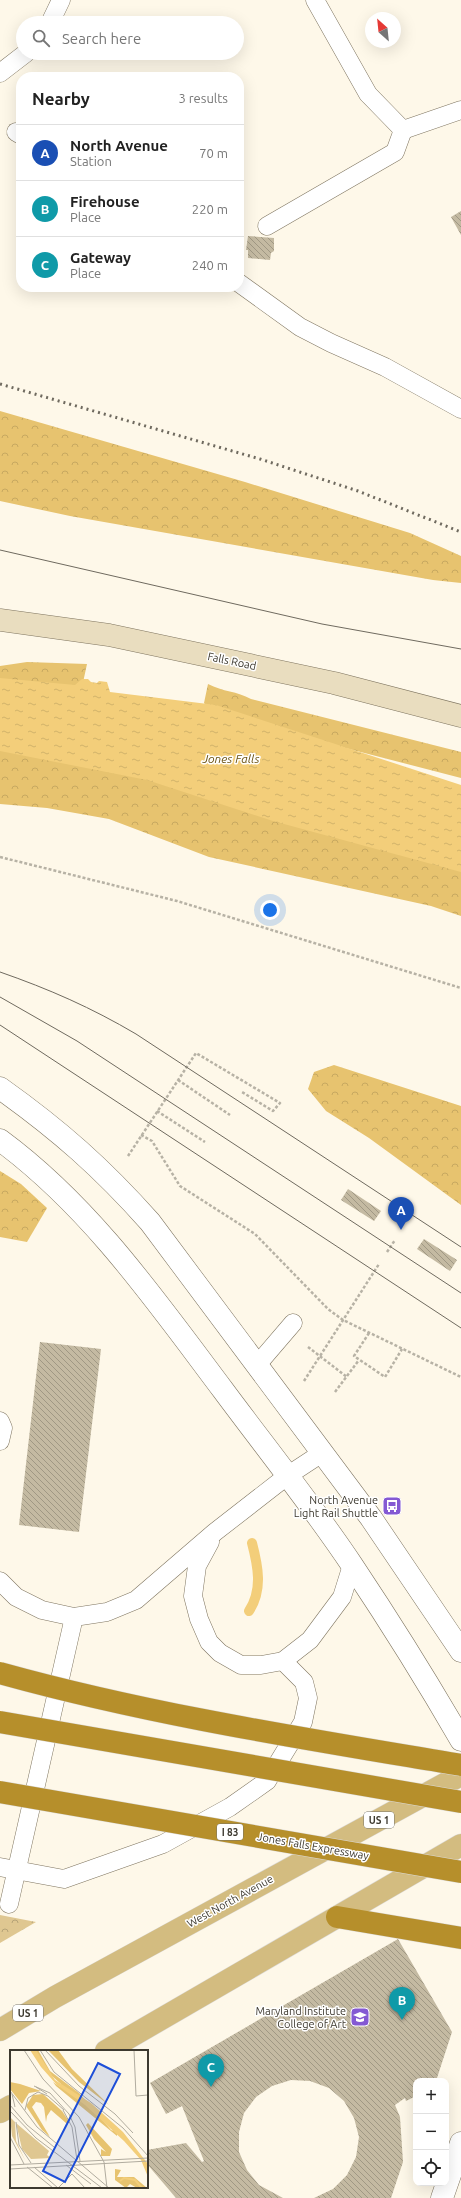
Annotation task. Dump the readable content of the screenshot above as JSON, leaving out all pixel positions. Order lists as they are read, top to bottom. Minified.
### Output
{"streets":{"highway":["I 83","Jones Falls Expressway"],"main road":["Falls Road","US 1","West North Avenue"]},"water":["Jones Falls"],"places":{"bus stop":["North Avenue Light Rail Shuttle"],"school or university":["Maryland Institute College of Art"]},"north":"top left","page":{"search":"Search here","heading":["Nearby","3 results"],"list":[{"mark":"A","name":"North Avenue","note":"Station","value":"70 m"},{"mark":"B","name":"Firehouse","note":"Place","value":"220 m"},{"mark":"C","name":"Gateway","note":"Place","value":"240 m"}],"pins":["A","B","C"],"map_buttons":["+","−"]}}
